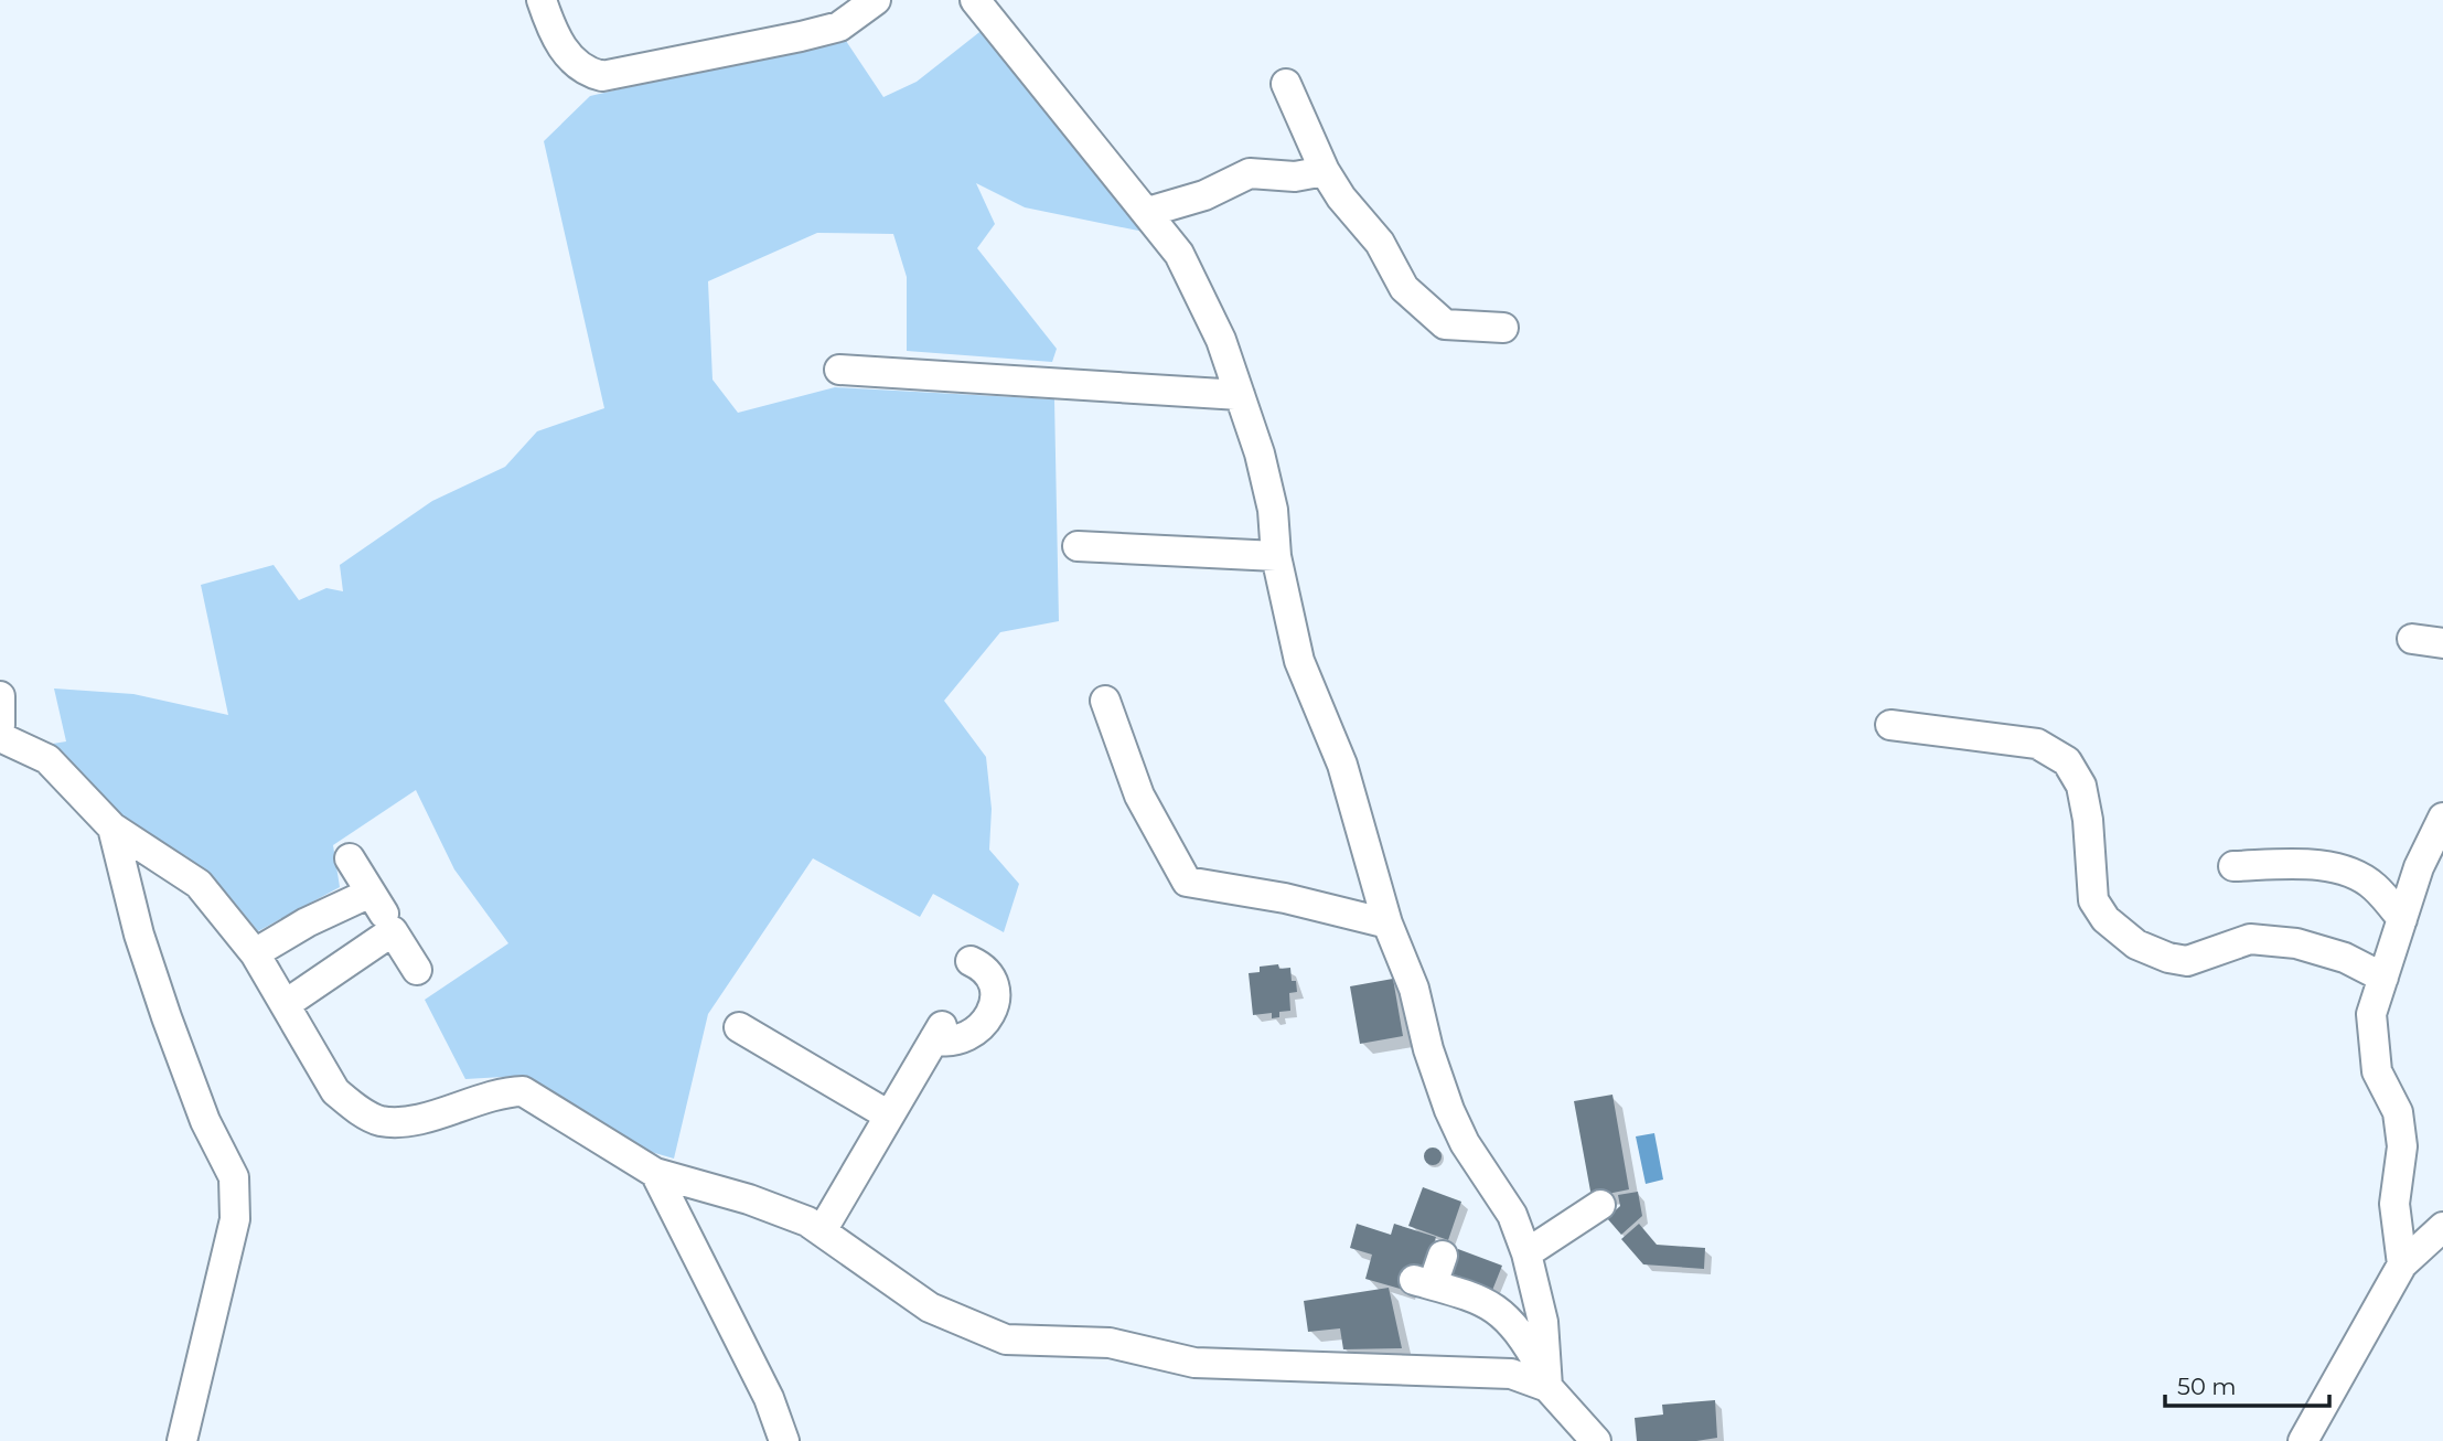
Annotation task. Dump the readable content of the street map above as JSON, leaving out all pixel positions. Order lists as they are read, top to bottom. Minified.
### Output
{"scale_bar":"50 m"}
